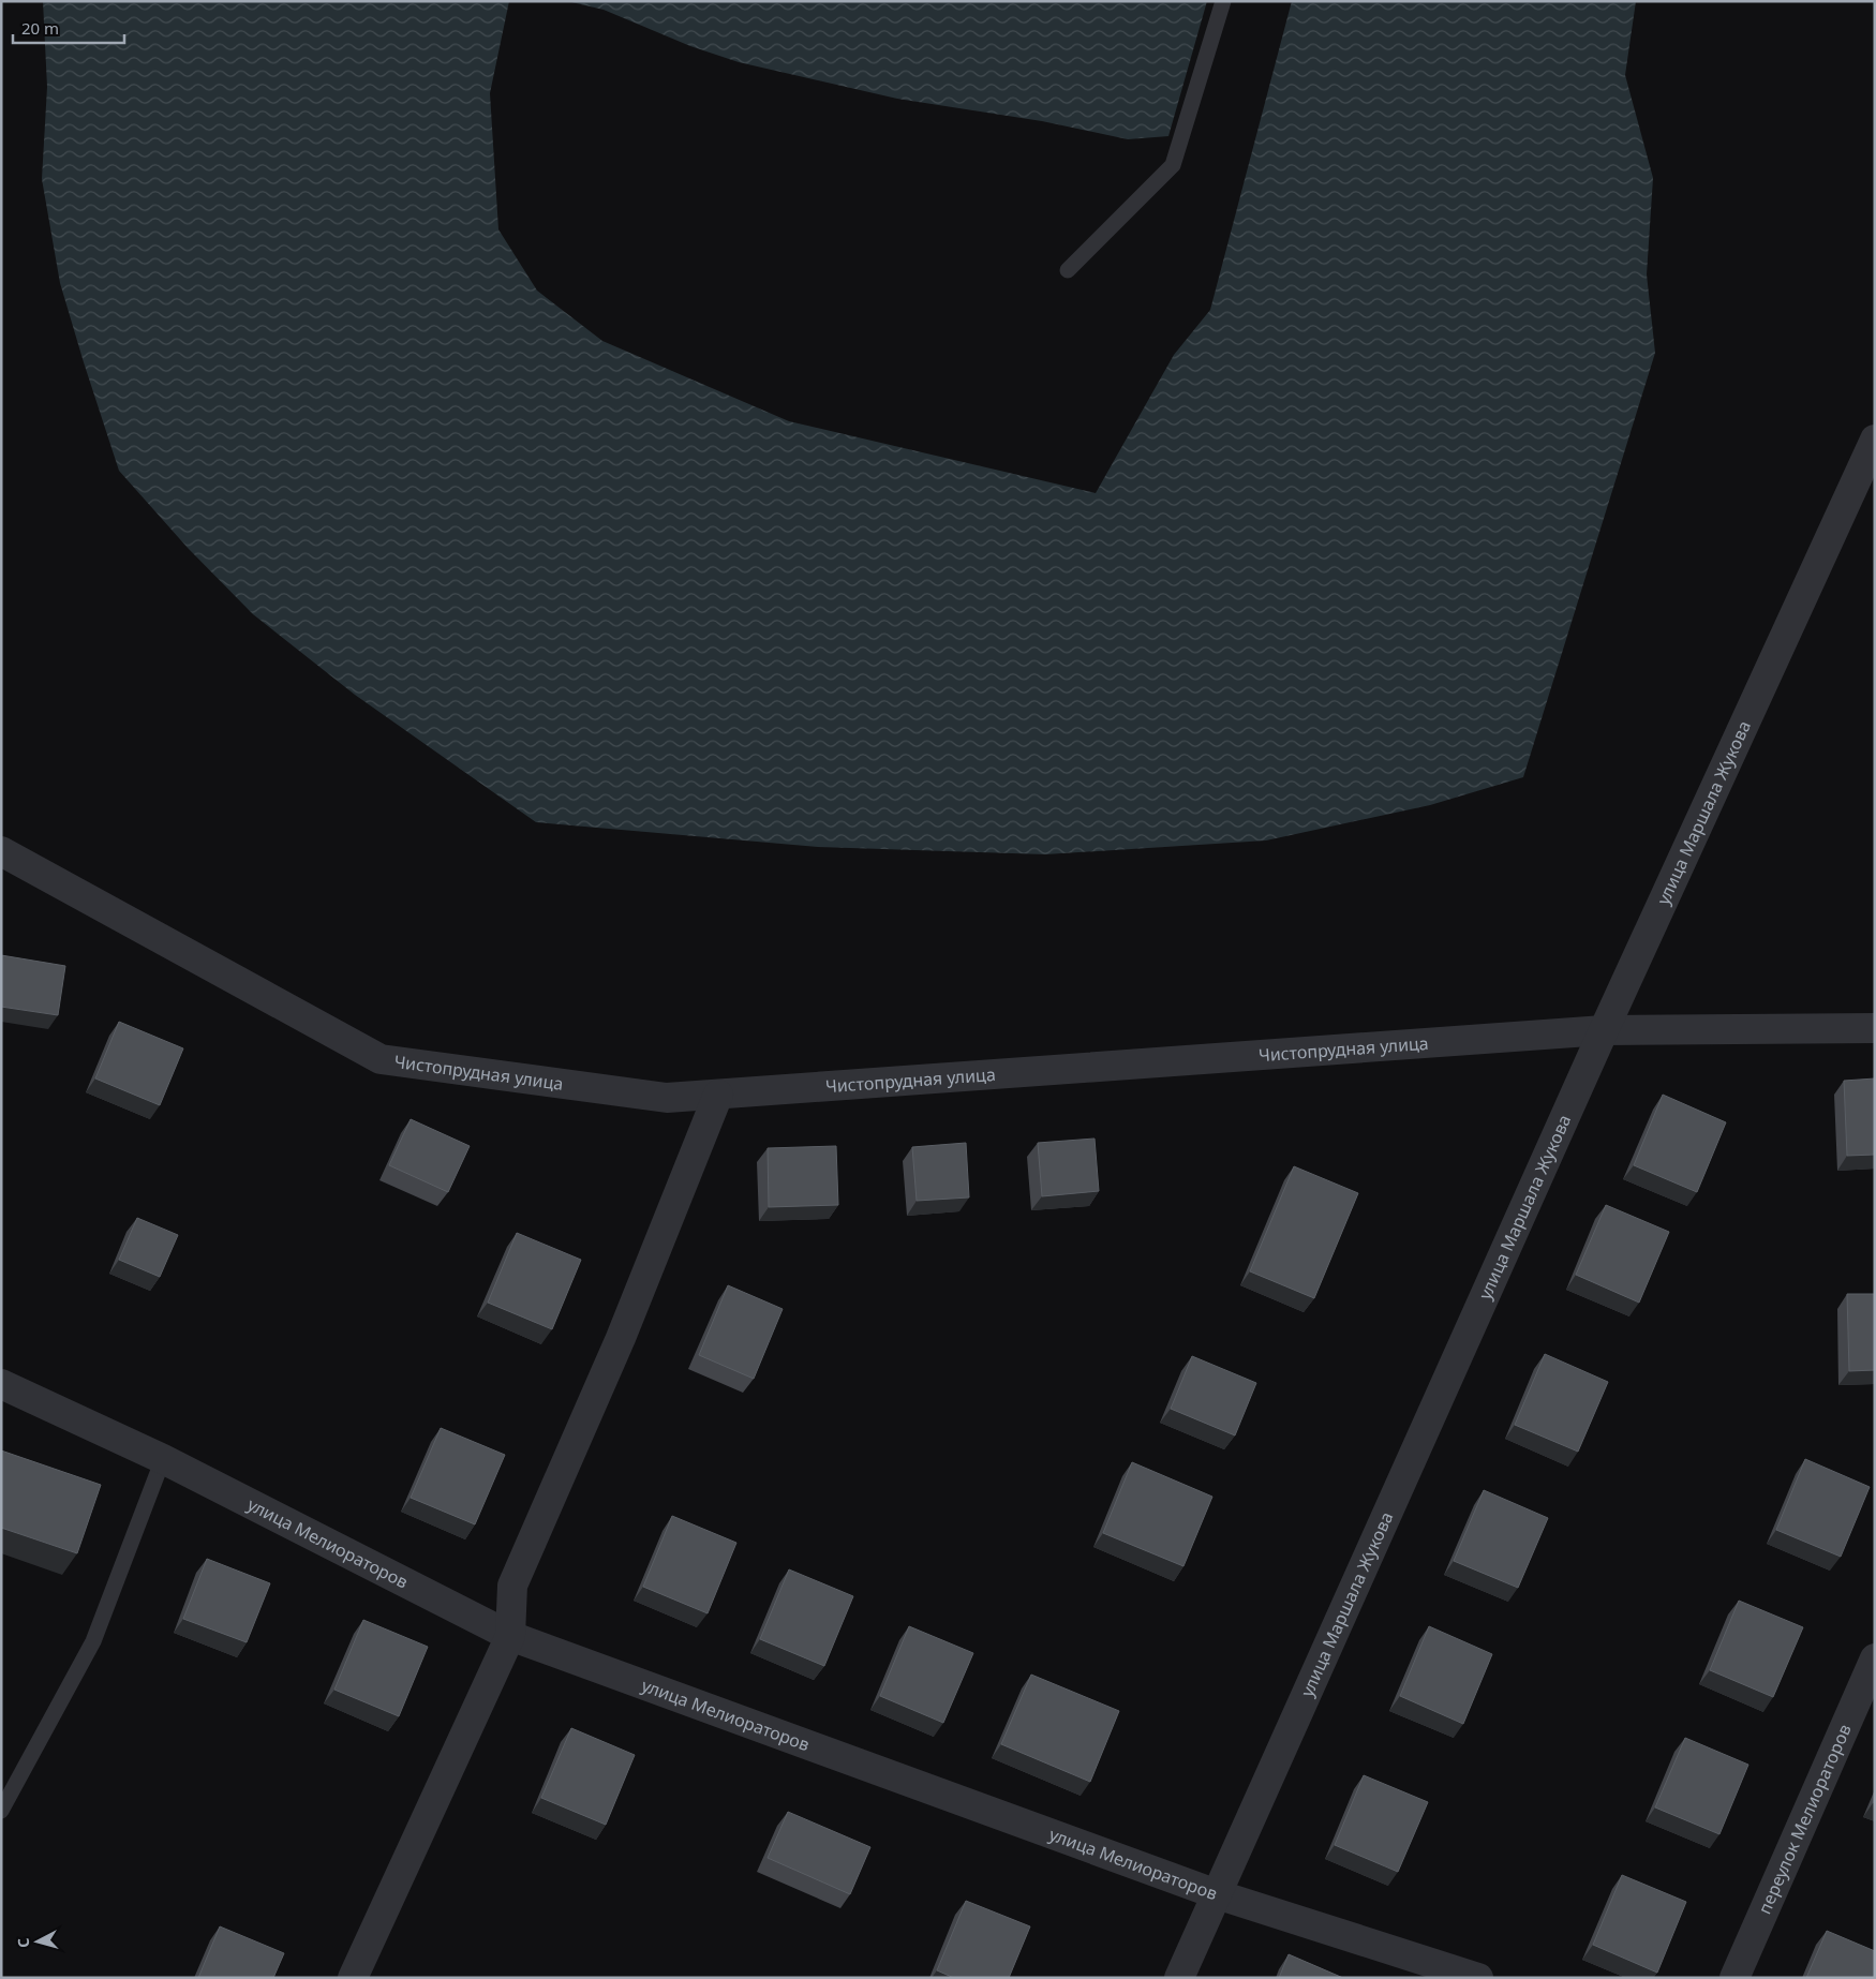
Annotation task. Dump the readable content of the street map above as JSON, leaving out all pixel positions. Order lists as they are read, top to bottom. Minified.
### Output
{"streets":{"street":["улица Маршала Жукова","Чистопрудная улица","улица Мелиораторов","переулок Мелиораторов"]},"crossings":[["улица Маршала Жукова","Чистопрудная улица"],["улица Маршала Жукова","улица Мелиораторов"]],"scale_bar":"20 m","north":"left"}
